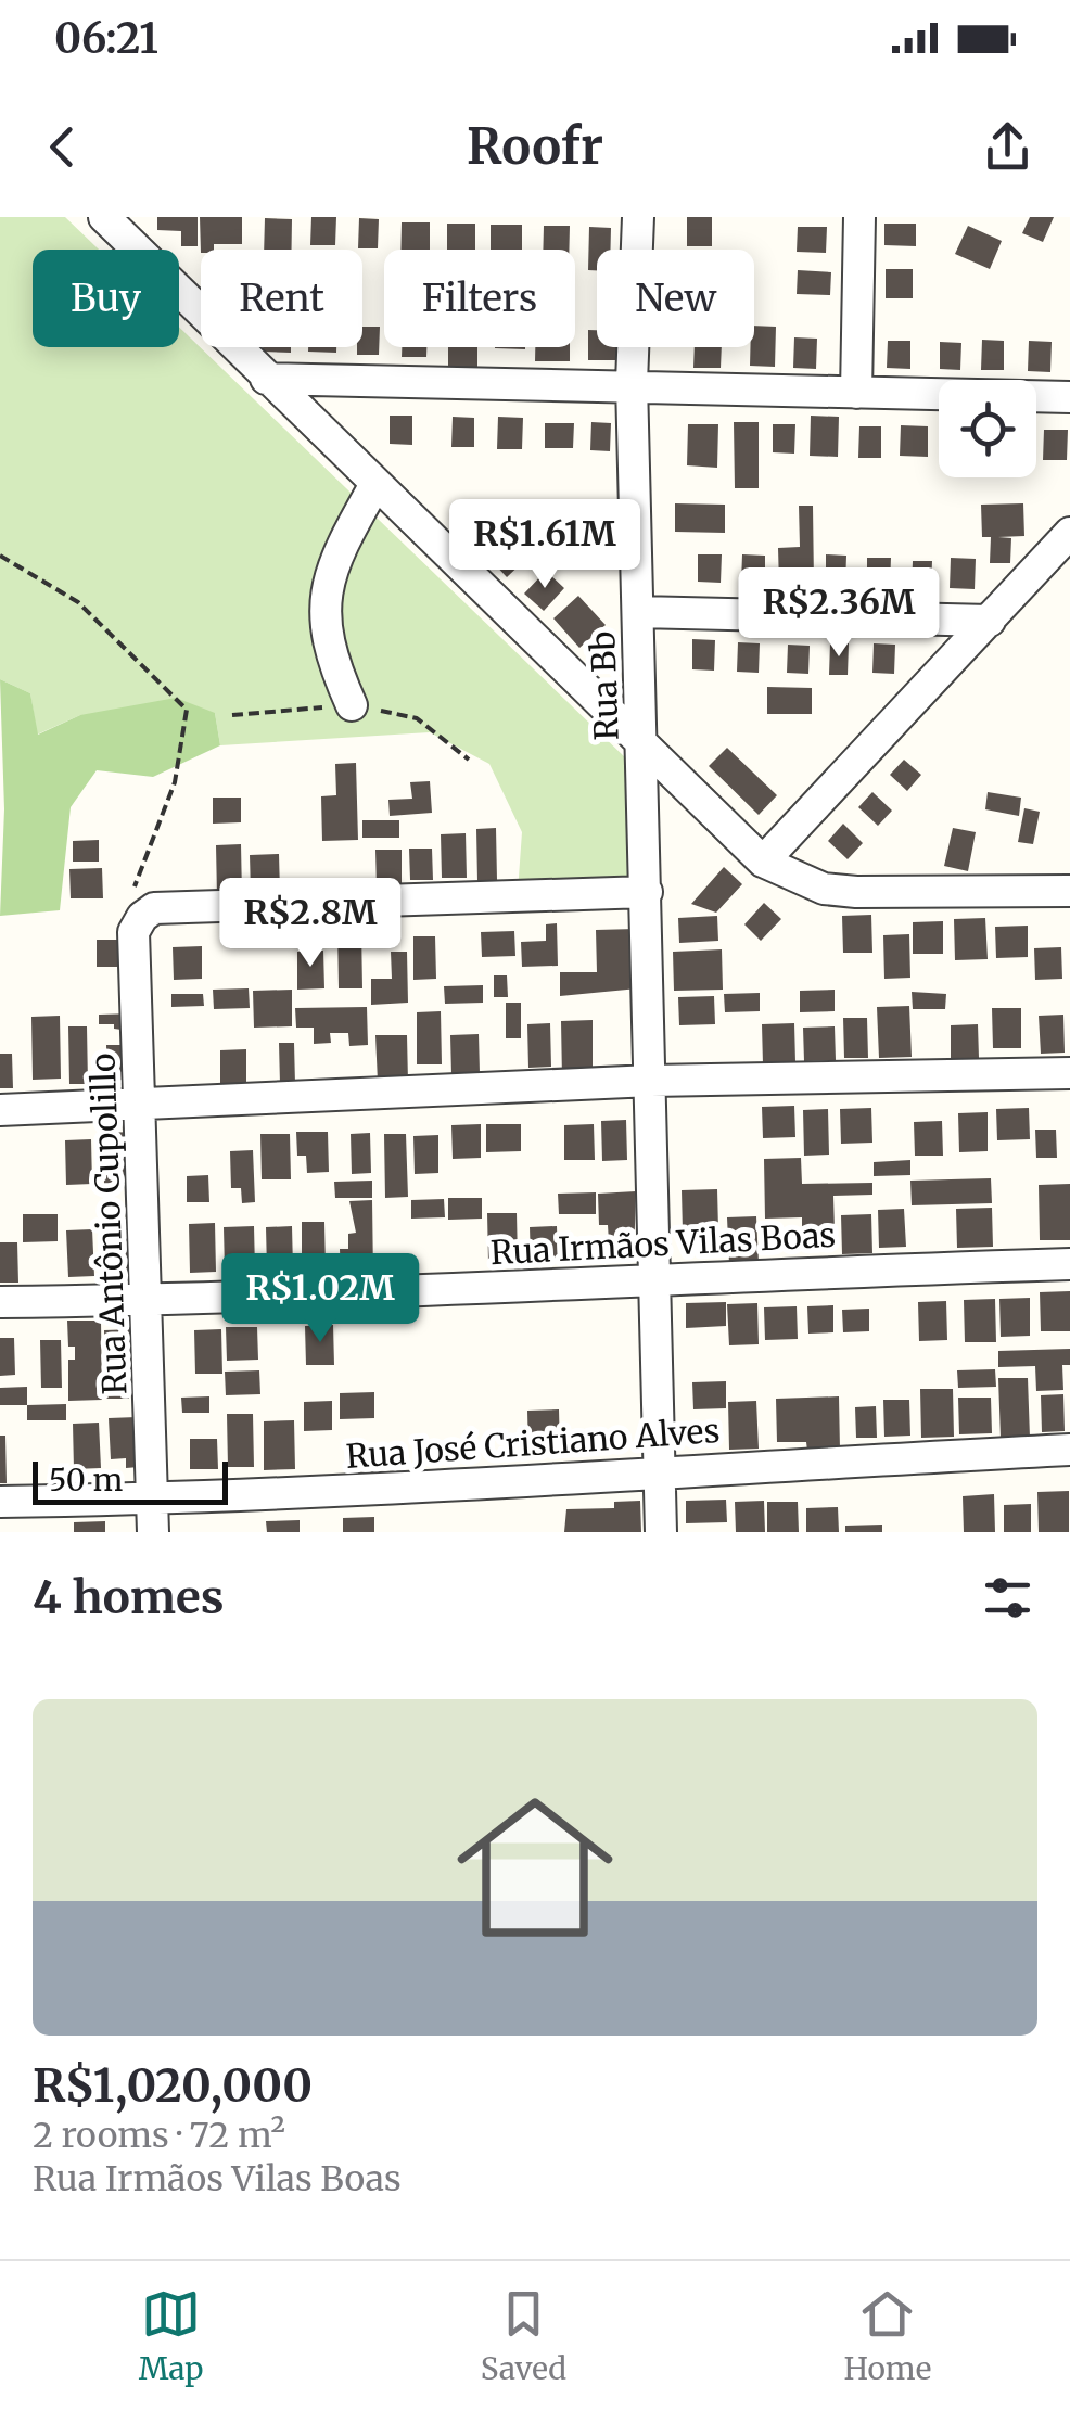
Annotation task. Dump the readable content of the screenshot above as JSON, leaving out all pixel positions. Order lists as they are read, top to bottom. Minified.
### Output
{"streets":{"street":["Rua Bb","Rua Antônio Cupolillo","Rua Irmãos Vilas Boas","Rua José Cristiano Alves"]},"crossings":[["Rua Bb","Rua Irmãos Vilas Boas"],["Rua Bb","Rua José Cristiano Alves"],["Rua Antônio Cupolillo","Rua Irmãos Vilas Boas"],["Rua Antônio Cupolillo","Rua José Cristiano Alves"]],"scale_bar":"50 m","page":{"status":"06:21","header":"Roofr","chip":["Buy","Rent","Filters","New"],"price":["R$1.61M","R$2.36M","R$2.8M","R$1.02M"],"scale":"50 m","heading":"4 homes","list":[{"name":"R$1,020,000","note":"2 rooms · 72 m² · Rua Irmãos Vilas Boas"}],"tabs":["Map","Saved","Home"]}}
